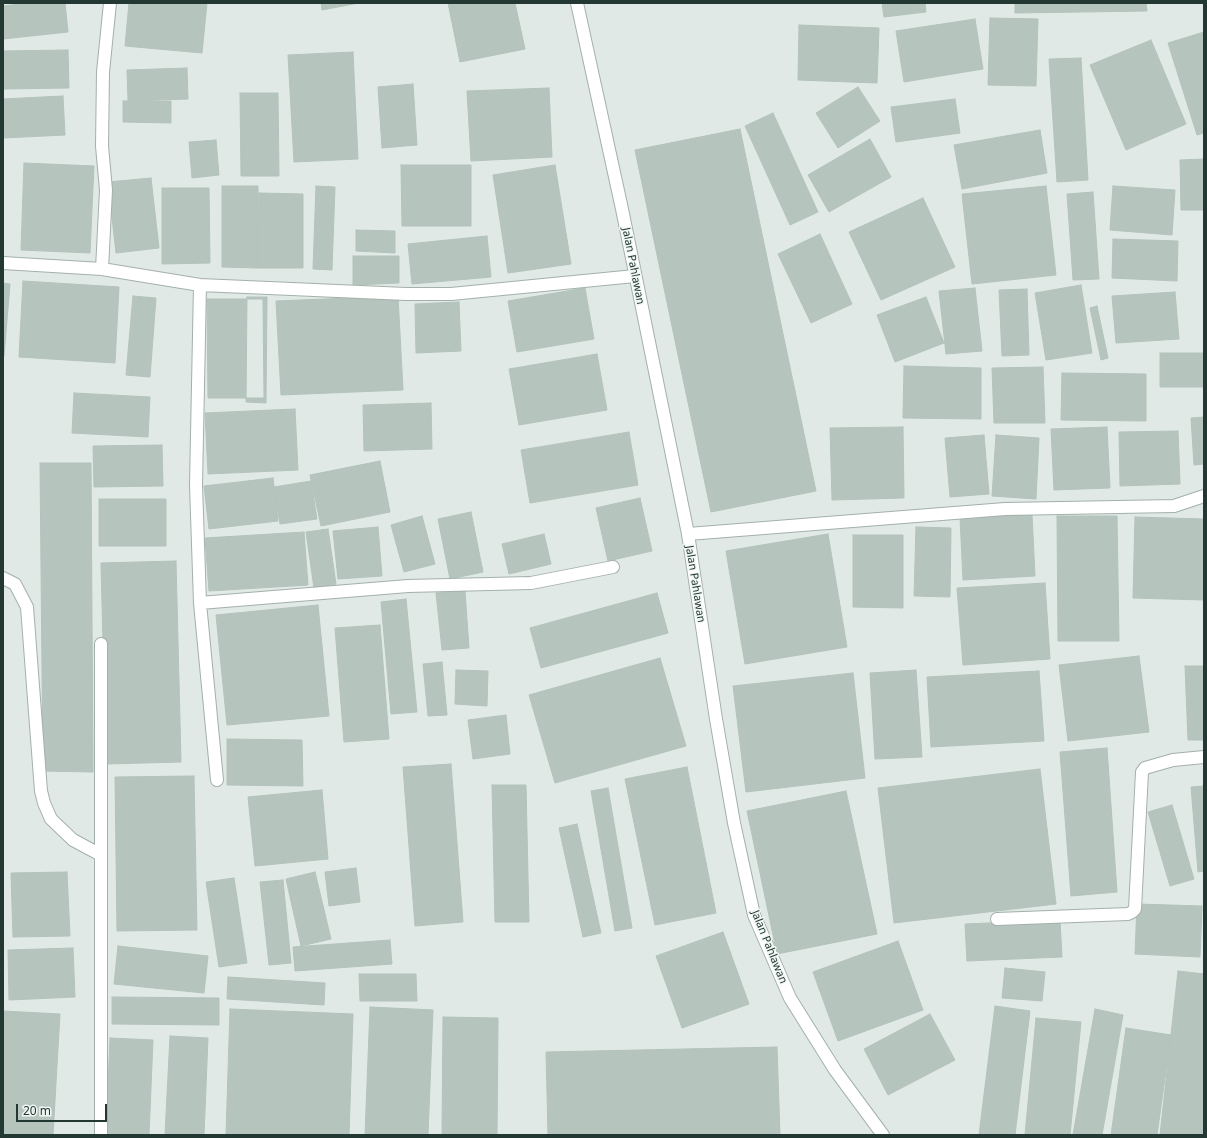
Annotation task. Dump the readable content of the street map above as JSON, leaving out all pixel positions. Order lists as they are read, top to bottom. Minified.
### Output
{"streets":{"street":["Jalan Pahlawan"]},"scale_bar":"20 m"}
